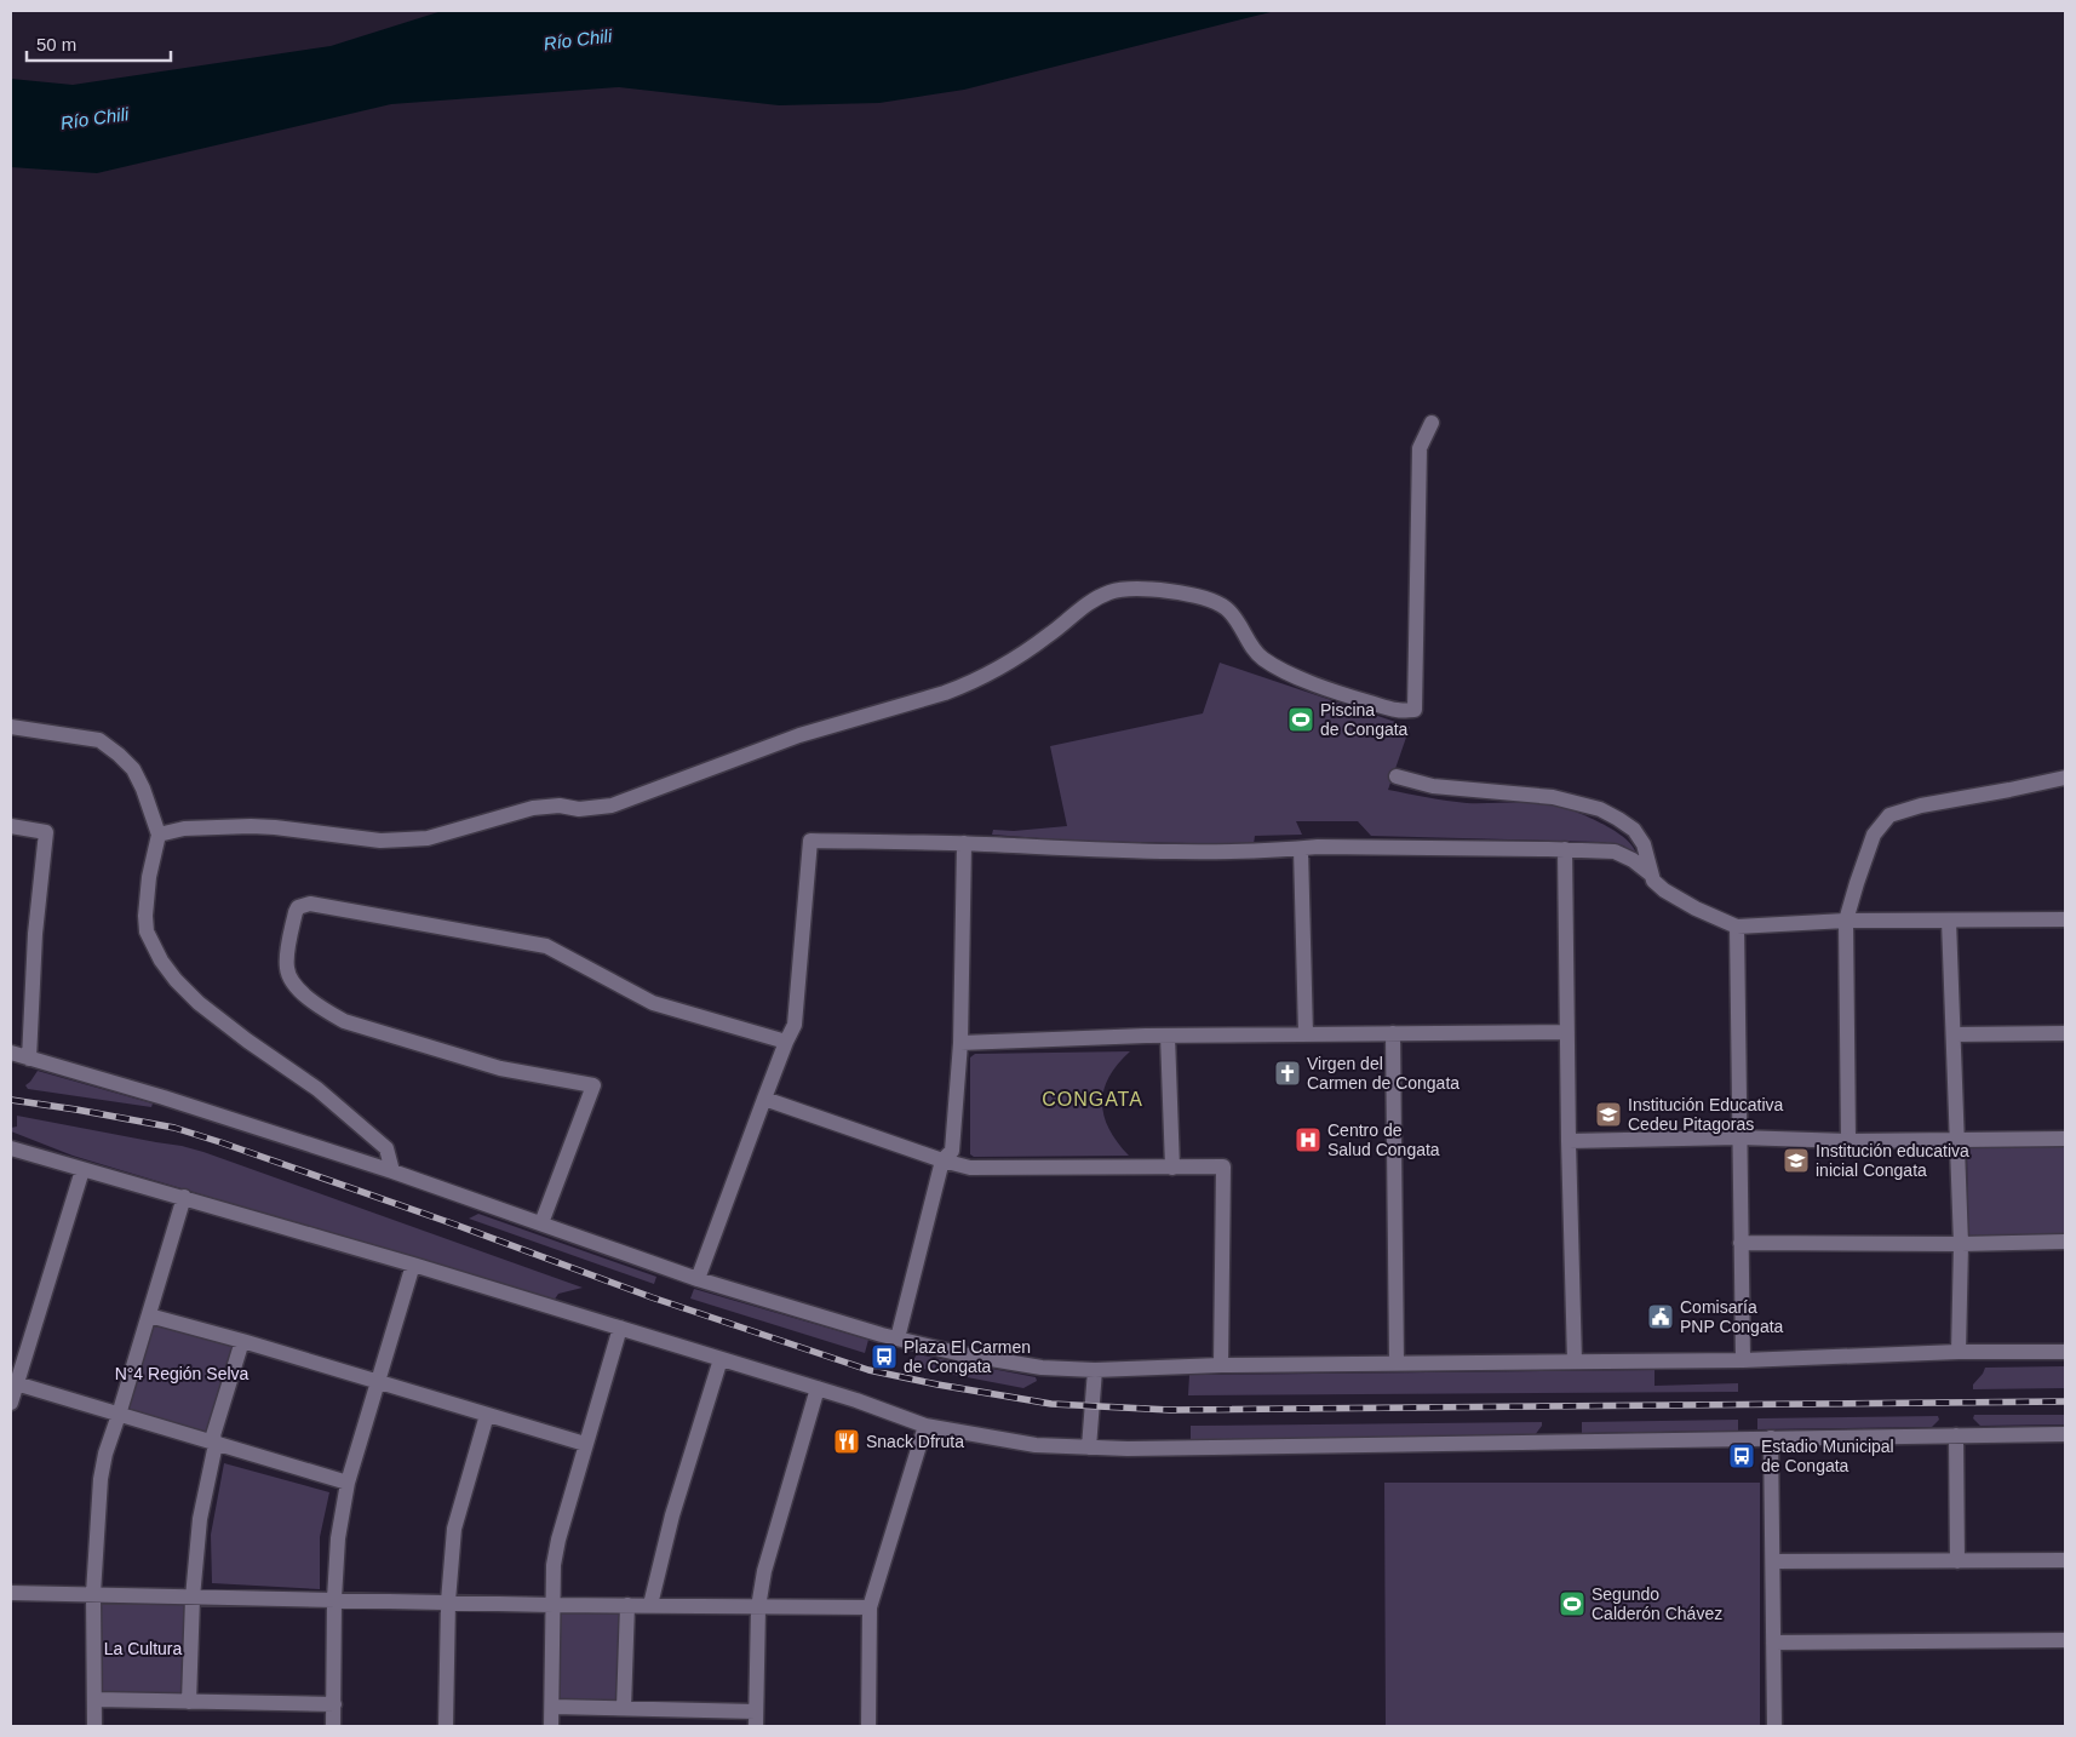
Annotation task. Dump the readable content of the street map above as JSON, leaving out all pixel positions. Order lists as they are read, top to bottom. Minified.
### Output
{"districts":["CONGATA"],"water":["Río Chili"],"parks":["N°4 Región Selva","La Cultura"],"places":{"sports":["Piscina de Congata","Segundo Calderón Chávez"],"church":["Virgen del Carmen de Congata"],"school or university":["Institución Educativa Cedeu Pitagoras","Institución educativa inicial Congata"],"hospital":["Centro de Salud Congata"],"public building":["Comisaría PNP Congata"],"bus stop":["Plaza El Carmen de Congata","Estadio Municipal de Congata"],"restaurant":["Snack Dfruta"]},"scale_bar":"50 m"}
